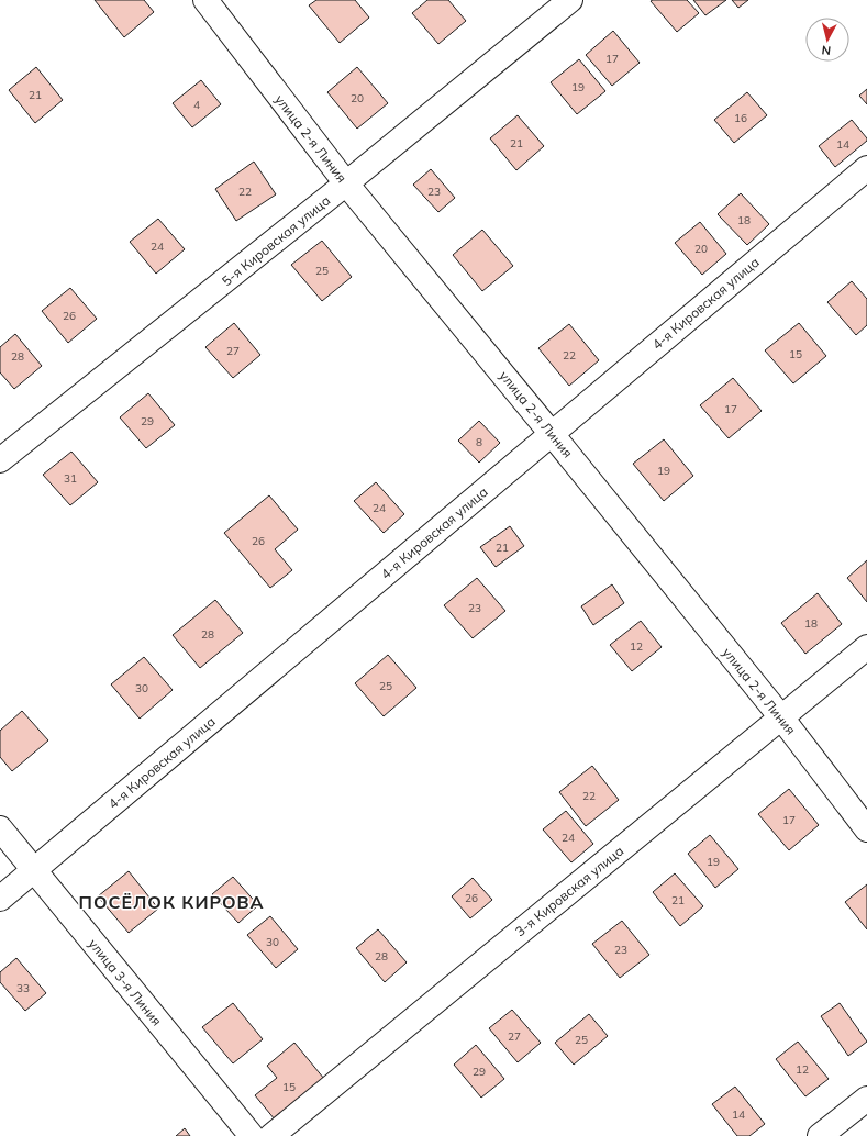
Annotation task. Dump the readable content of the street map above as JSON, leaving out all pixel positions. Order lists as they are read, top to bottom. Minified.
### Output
{"streets":{"street":["улица 2-я Линия","5-я Кировская улица","4-я Кировская улица","3-я Кировская улица","улица 3-я Линия"]},"crossings":[["улица 2-я Линия","5-я Кировская улица"],["улица 2-я Линия","4-я Кировская улица"],["улица 2-я Линия","3-я Кировская улица"],["4-я Кировская улица","улица 3-я Линия"]],"districts":["ПОСЁЛОК КИРОВА"],"house_numbers":["17","19","21","20","4","16","21","14","22","23","18","24","20","25","26","27","15","22","28","17","29","8","19","31","24","26","21","23","18","28","12","25","30","22","17","24","19","26","21","30","23","28","33","27","25","12","29","15","14"],"north":"bottom"}
